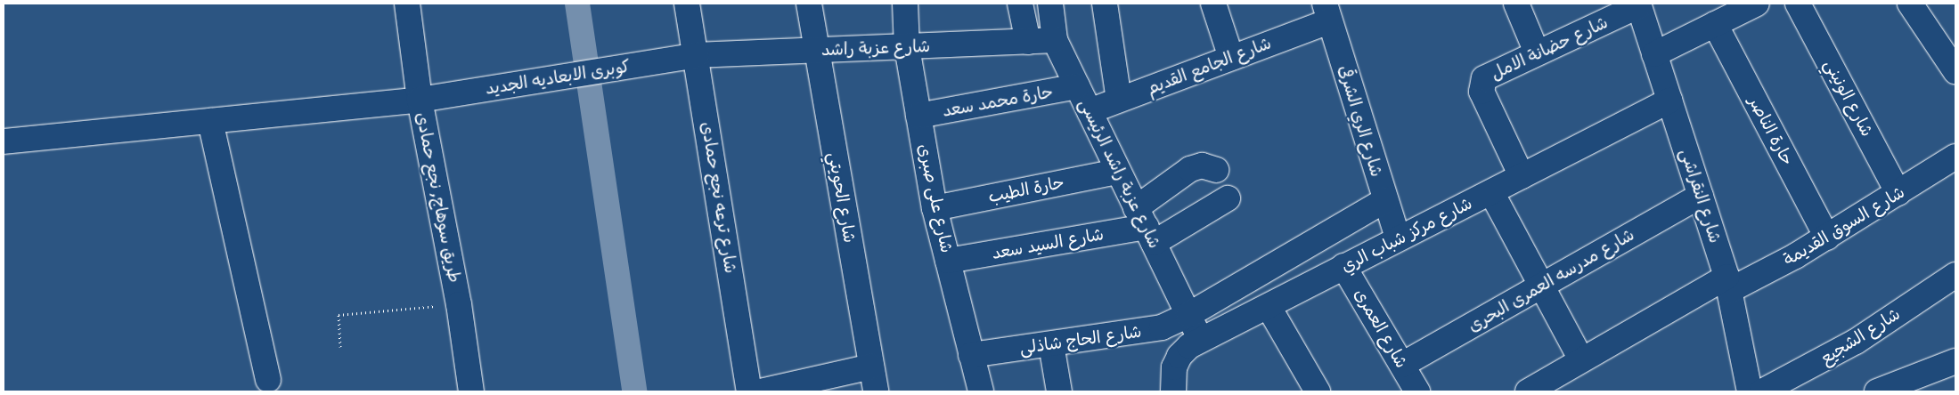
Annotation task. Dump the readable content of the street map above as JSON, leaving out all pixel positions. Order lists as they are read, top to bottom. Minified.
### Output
{"streets":{"street":["شارع عزبة راشد","شارع حضانة الامل","شارع الجامع القديم","كوبرى الابعاديه الجديد","شارع الونيني","حارة محمد سعد","شارع الري الشرقى","حارة الناصر","شارع عزبة راشد الرئيسى","حارة الطيب","شارع النقراشى","طريق سوهاج, نجع حمادى","شارع ترعه نجع حمادى","شارع الحويتي","شارع على صبرى","شارع السوق القديمة","شارع مركز شباب الري","شارع السيد سعد","شارع مدرسه العمرى البحرى","شارع العمرى","شارع الشجيع","شارع الحاج شاذلى"]},"crossings":[["شارع عزبة راشد","كوبرى الابعاديه الجديد"],["شارع عزبة راشد","شارع عزبة راشد الرئيسى"],["شارع عزبة راشد","شارع ترعه نجع حمادى"],["شارع عزبة راشد","شارع الحويتي"],["شارع عزبة راشد","شارع على صبرى"],["شارع حضانة الامل","شارع النقراشى"],["شارع حضانة الامل","شارع مركز شباب الري"],["شارع الجامع القديم","شارع الري الشرقى"],["شارع الجامع القديم","شارع عزبة راشد الرئيسى"],["كوبرى الابعاديه الجديد","طريق سوهاج, نجع حمادى"],["كوبرى الابعاديه الجديد","شارع ترعه نجع حمادى"],["شارع الونيني","شارع السوق القديمة"],["حارة محمد سعد","شارع عزبة راشد الرئيسى"],["حارة محمد سعد","شارع على صبرى"],["شارع الري الشرقى","شارع مركز شباب الري"],["شارع الري الشرقى","شارع الحاج شاذلى"],["حارة الناصر","شارع السوق القديمة"],["شارع عزبة راشد الرئيسى","حارة الطيب"],["شارع عزبة راشد الرئيسى","شارع مركز شباب الري"],["شارع عزبة راشد الرئيسى","شارع السيد سعد"],["شارع عزبة راشد الرئيسى","شارع الحاج شاذلى"],["حارة الطيب","شارع على صبرى"],["شارع النقراشى","شارع السوق القديمة"],["شارع النقراشى","شارع مركز شباب الري"],["شارع النقراشى","شارع مدرسه العمرى البحرى"],["شارع على صبرى","شارع السيد سعد"],["شارع على صبرى","شارع الحاج شاذلى"],["شارع مركز شباب الري","شارع العمرى"],["شارع مدرسه العمرى البحرى","شارع العمرى"]]}
